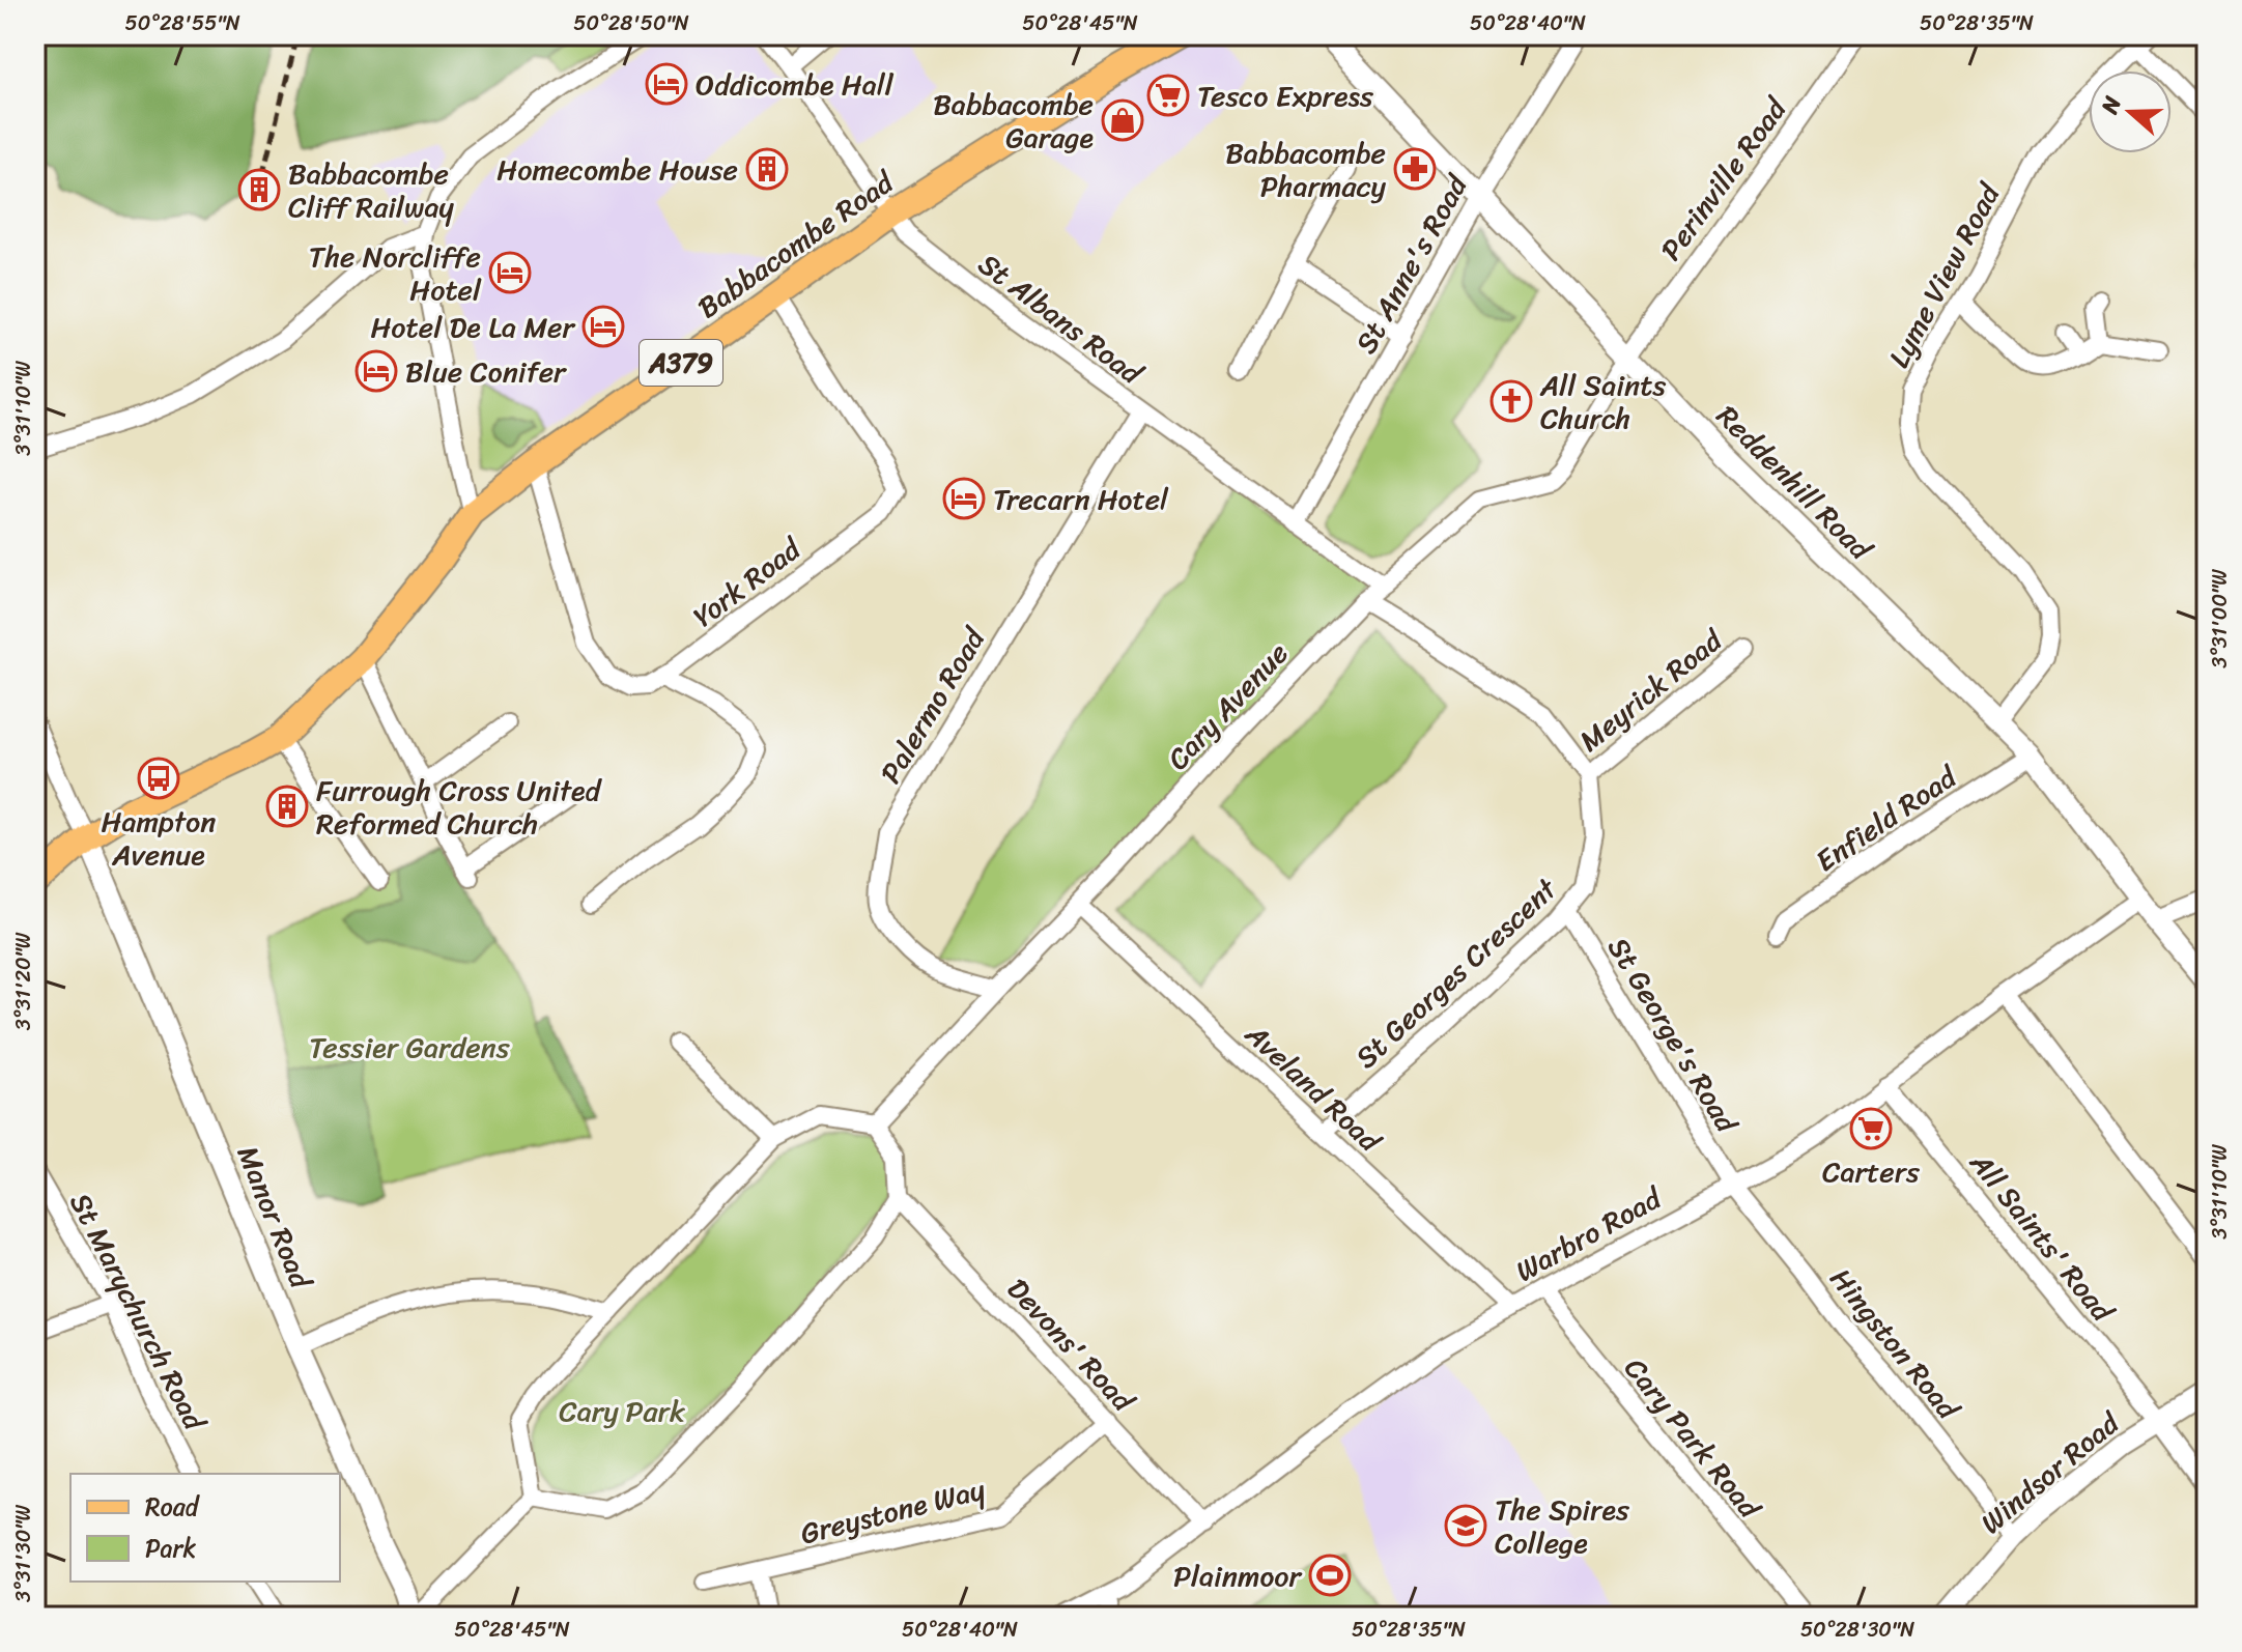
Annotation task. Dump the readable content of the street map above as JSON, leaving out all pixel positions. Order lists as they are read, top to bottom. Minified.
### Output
{"streets":{"main road":["Babbacombe Road","A379"],"street":["Perinville Road","St Anne's Road","Lyme View Road","St Albans Road","Reddenhill Road","York Road","Meyrick Road","Palermo Road","Cary Avenue","Enfield Road","St Georges Crescent","St George's Road","Aveland Road","Manor Road","Warbro Road","All Saints' Road","St Marychurch Road","Hingston Road","Devons' Road","Cary Park Road","Windsor Road","Greystone Way"]},"crossings":[["Perinville Road","Reddenhill Road"],["Perinville Road","Cary Avenue"],["Babbacombe Road","St Albans Road"],["Babbacombe Road","A379"],["Babbacombe Road","York Road"],["Babbacombe Road","Manor Road"],["St Anne's Road","St Albans Road"],["St Anne's Road","Reddenhill Road"],["Lyme View Road","Reddenhill Road"],["St Albans Road","Palermo Road"],["St Albans Road","Cary Avenue"],["A379","Manor Road"],["Reddenhill Road","Cary Avenue"],["Reddenhill Road","Enfield Road"],["Reddenhill Road","Warbro Road"],["Meyrick Road","St Georges Crescent"],["Palermo Road","Cary Avenue"],["Cary Avenue","Aveland Road"],["St Georges Crescent","St George's Road"],["St Georges Crescent","Aveland Road"],["St George's Road","Warbro Road"],["St George's Road","Hingston Road"],["Aveland Road","Warbro Road"],["Warbro Road","All Saints' Road"],["Warbro Road","Hingston Road"],["Warbro Road","Devons' Road"],["Warbro Road","Cary Park Road"],["All Saints' Road","Windsor Road"],["Hingston Road","Windsor Road"],["Devons' Road","Greystone Way"]],"parks":["Tessier Gardens","Cary Park"],"places":{"hotel":["Oddicombe Hall","The Norcliffe Hotel","Hotel De La Mer","Blue Conifer","Trecarn Hotel"],"supermarket":["Tesco Express","Carters"],"shop":["Babbacombe Garage"],"building":["Homecombe House","Babbacombe Cliff Railway","Furrough Cross United Reformed Church"],"pharmacy":["Babbacombe Pharmacy"],"church":["All Saints Church"],"bus stop":["Hampton Avenue"],"school or university":["The Spires College"],"sports":["Plainmoor"]},"legend":["Road","Park"],"north":"left","coordinates":["50°28'55\"N","50°28'50\"N","50°28'45\"N","50°28'40\"N","50°28'35\"N","3°31'10\"W","3°31'00\"W","3°31'20\"W","3°31'30\"W","50°28'30\"N"]}
